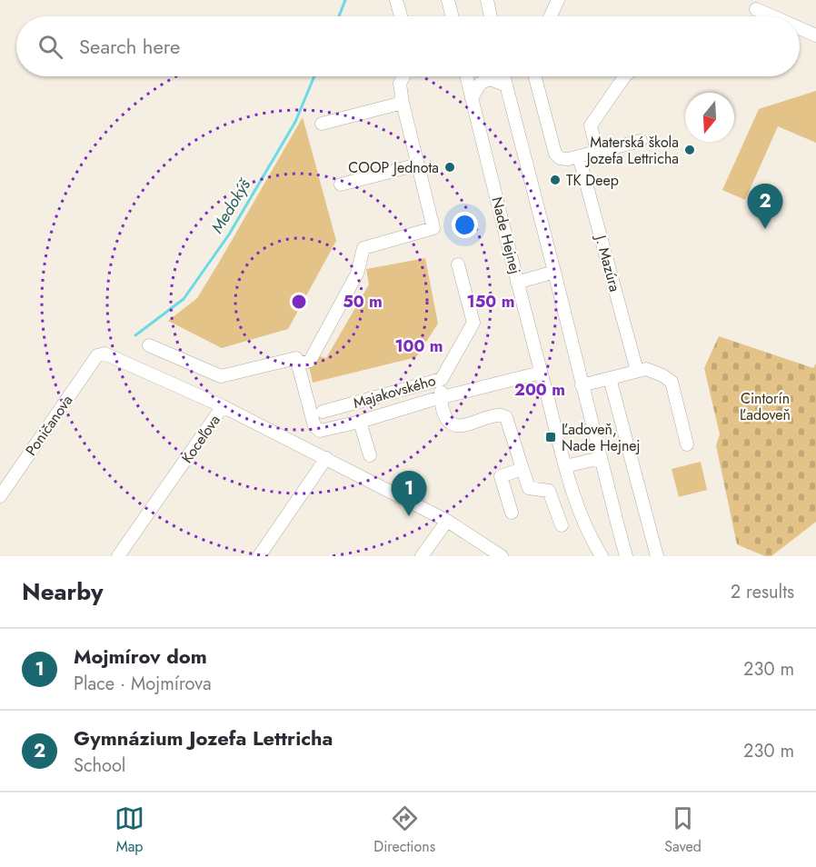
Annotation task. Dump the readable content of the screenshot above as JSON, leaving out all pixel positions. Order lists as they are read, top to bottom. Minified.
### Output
{"streets":{"street":["Nade Hejnej","J. Mazúra","Majakovského","Poničanova","Koceľova"]},"crossings":[["Poničanova","Koceľova"]],"water":["Medokýš"],"parks":["Cintorín Ľadoveň"],"places":{"other":["Materská škola Jozefa Lettricha","COOP Jednota","TK Deep"],"transit":["Ľadoveň, Nade Hejnej"]},"north":"bottom","page":{"search":"Search here","pins":["2","1"],"heading":["Nearby","2 results"],"list":[{"mark":"1","name":"Mojmírov dom","note":"Place · Mojmírova","value":"230 m"},{"mark":"2","name":"Gymnázium Jozefa Lettricha","note":"School","value":"230 m"}],"nav":["Map","Directions","Saved"]},"rings":["50 m","150 m","100 m","200 m"]}
